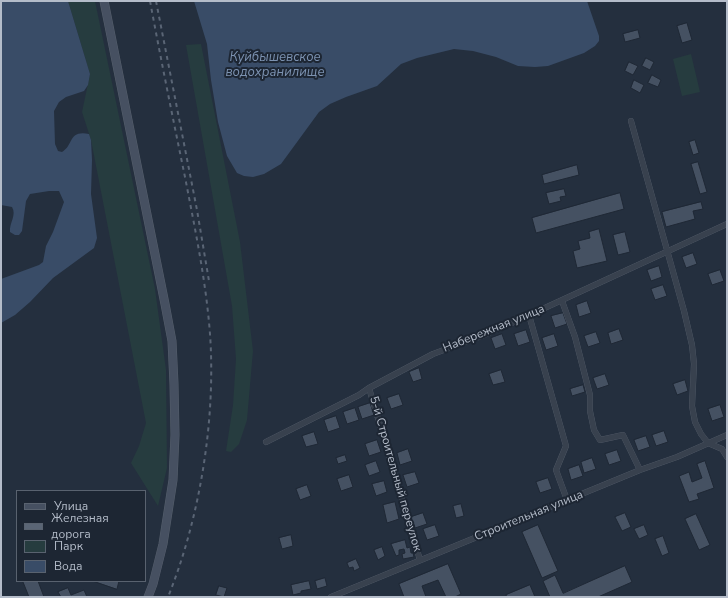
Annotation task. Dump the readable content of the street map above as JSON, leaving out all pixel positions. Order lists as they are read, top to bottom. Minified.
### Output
{"streets":{"street":["Набережная улица","5-й Строительный переулок","Строительная улица"]},"crossings":[["Набережная улица","5-й Строительный переулок"],["5-й Строительный переулок","Строительная улица"]],"water":["Куйбышевское водохранилище"],"legend":["Улица","Железная дорога","Парк","Вода"]}
